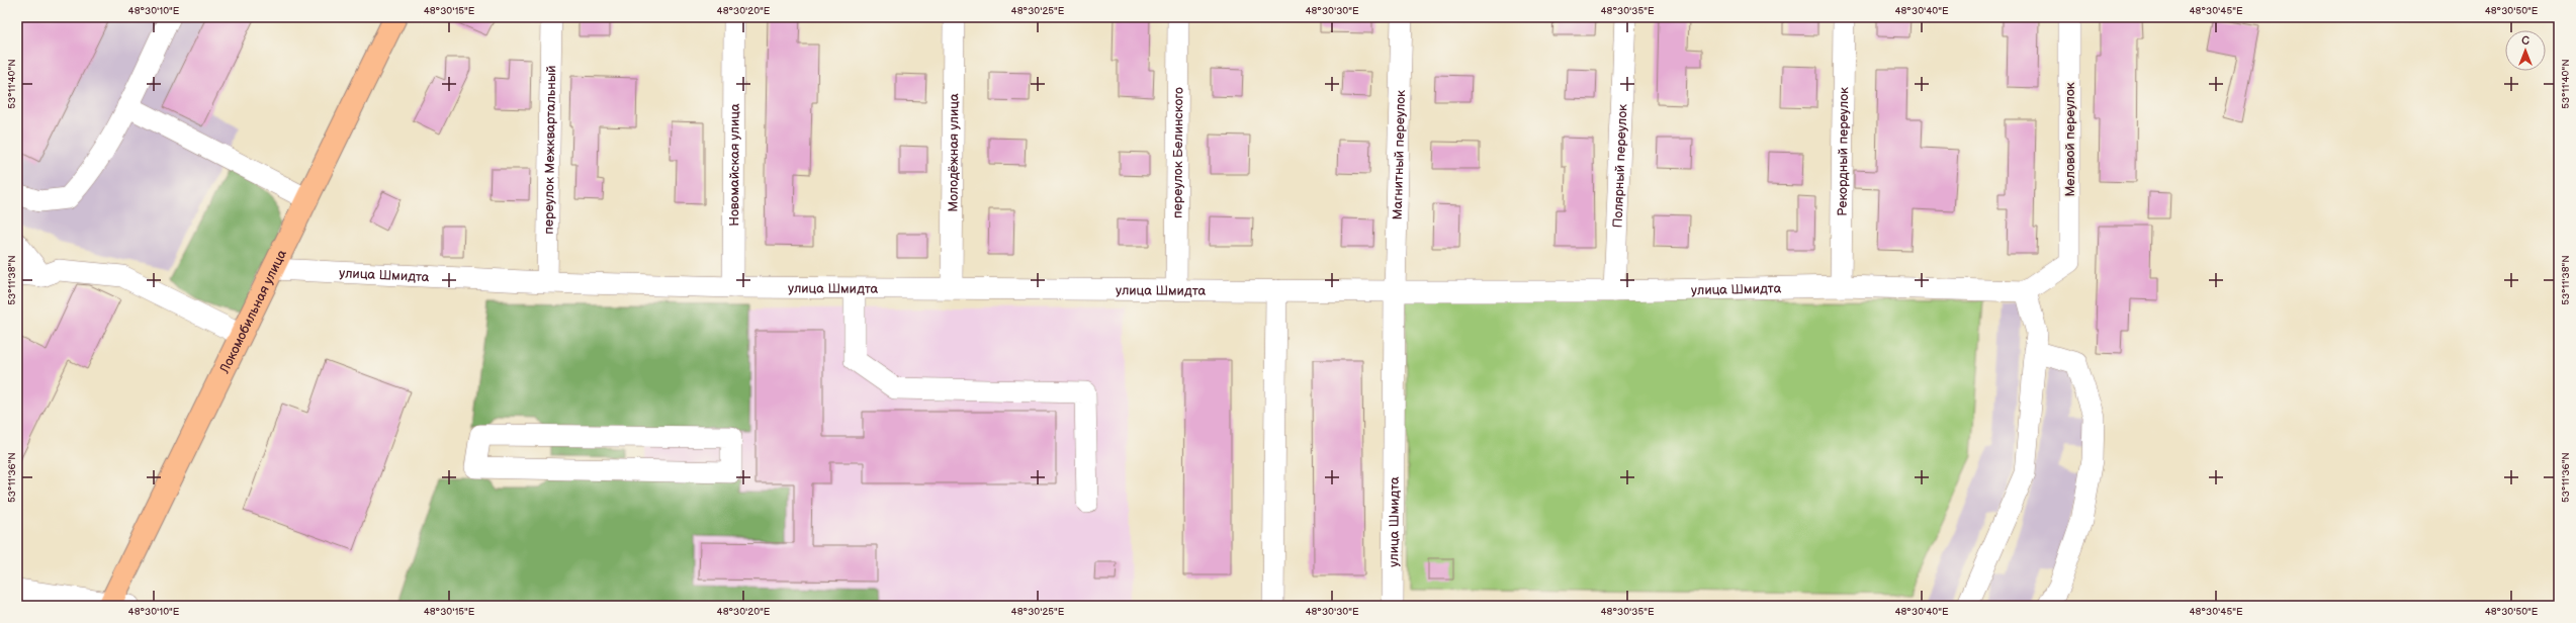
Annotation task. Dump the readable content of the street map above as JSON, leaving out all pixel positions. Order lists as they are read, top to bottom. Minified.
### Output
{"streets":{"main road":["Локомобильная улица"],"street":["Меловой переулок","переулок Межквартальный","Рекордный переулок","Молодёжная улица","переулок Белинского","Магнитный переулок","Новомайская улица","Полярный переулок","улица Шмидта"]},"crossings":[["Меловой переулок","улица Шмидта"],["переулок Межквартальный","улица Шмидта"],["Рекордный переулок","улица Шмидта"],["Молодёжная улица","улица Шмидта"],["переулок Белинского","улица Шмидта"],["Магнитный переулок","улица Шмидта"],["Новомайская улица","улица Шмидта"],["Полярный переулок","улица Шмидта"],["улица Шмидта","Локомобильная улица"]],"north":"top","coordinates":["48°30'10\"E","48°30'15\"E","48°30'20\"E","48°30'25\"E","48°30'30\"E","48°30'35\"E","48°30'40\"E","48°30'45\"E","48°30'50\"E","53°11'40\"N","53°11'38\"N","53°11'36\"N"]}
